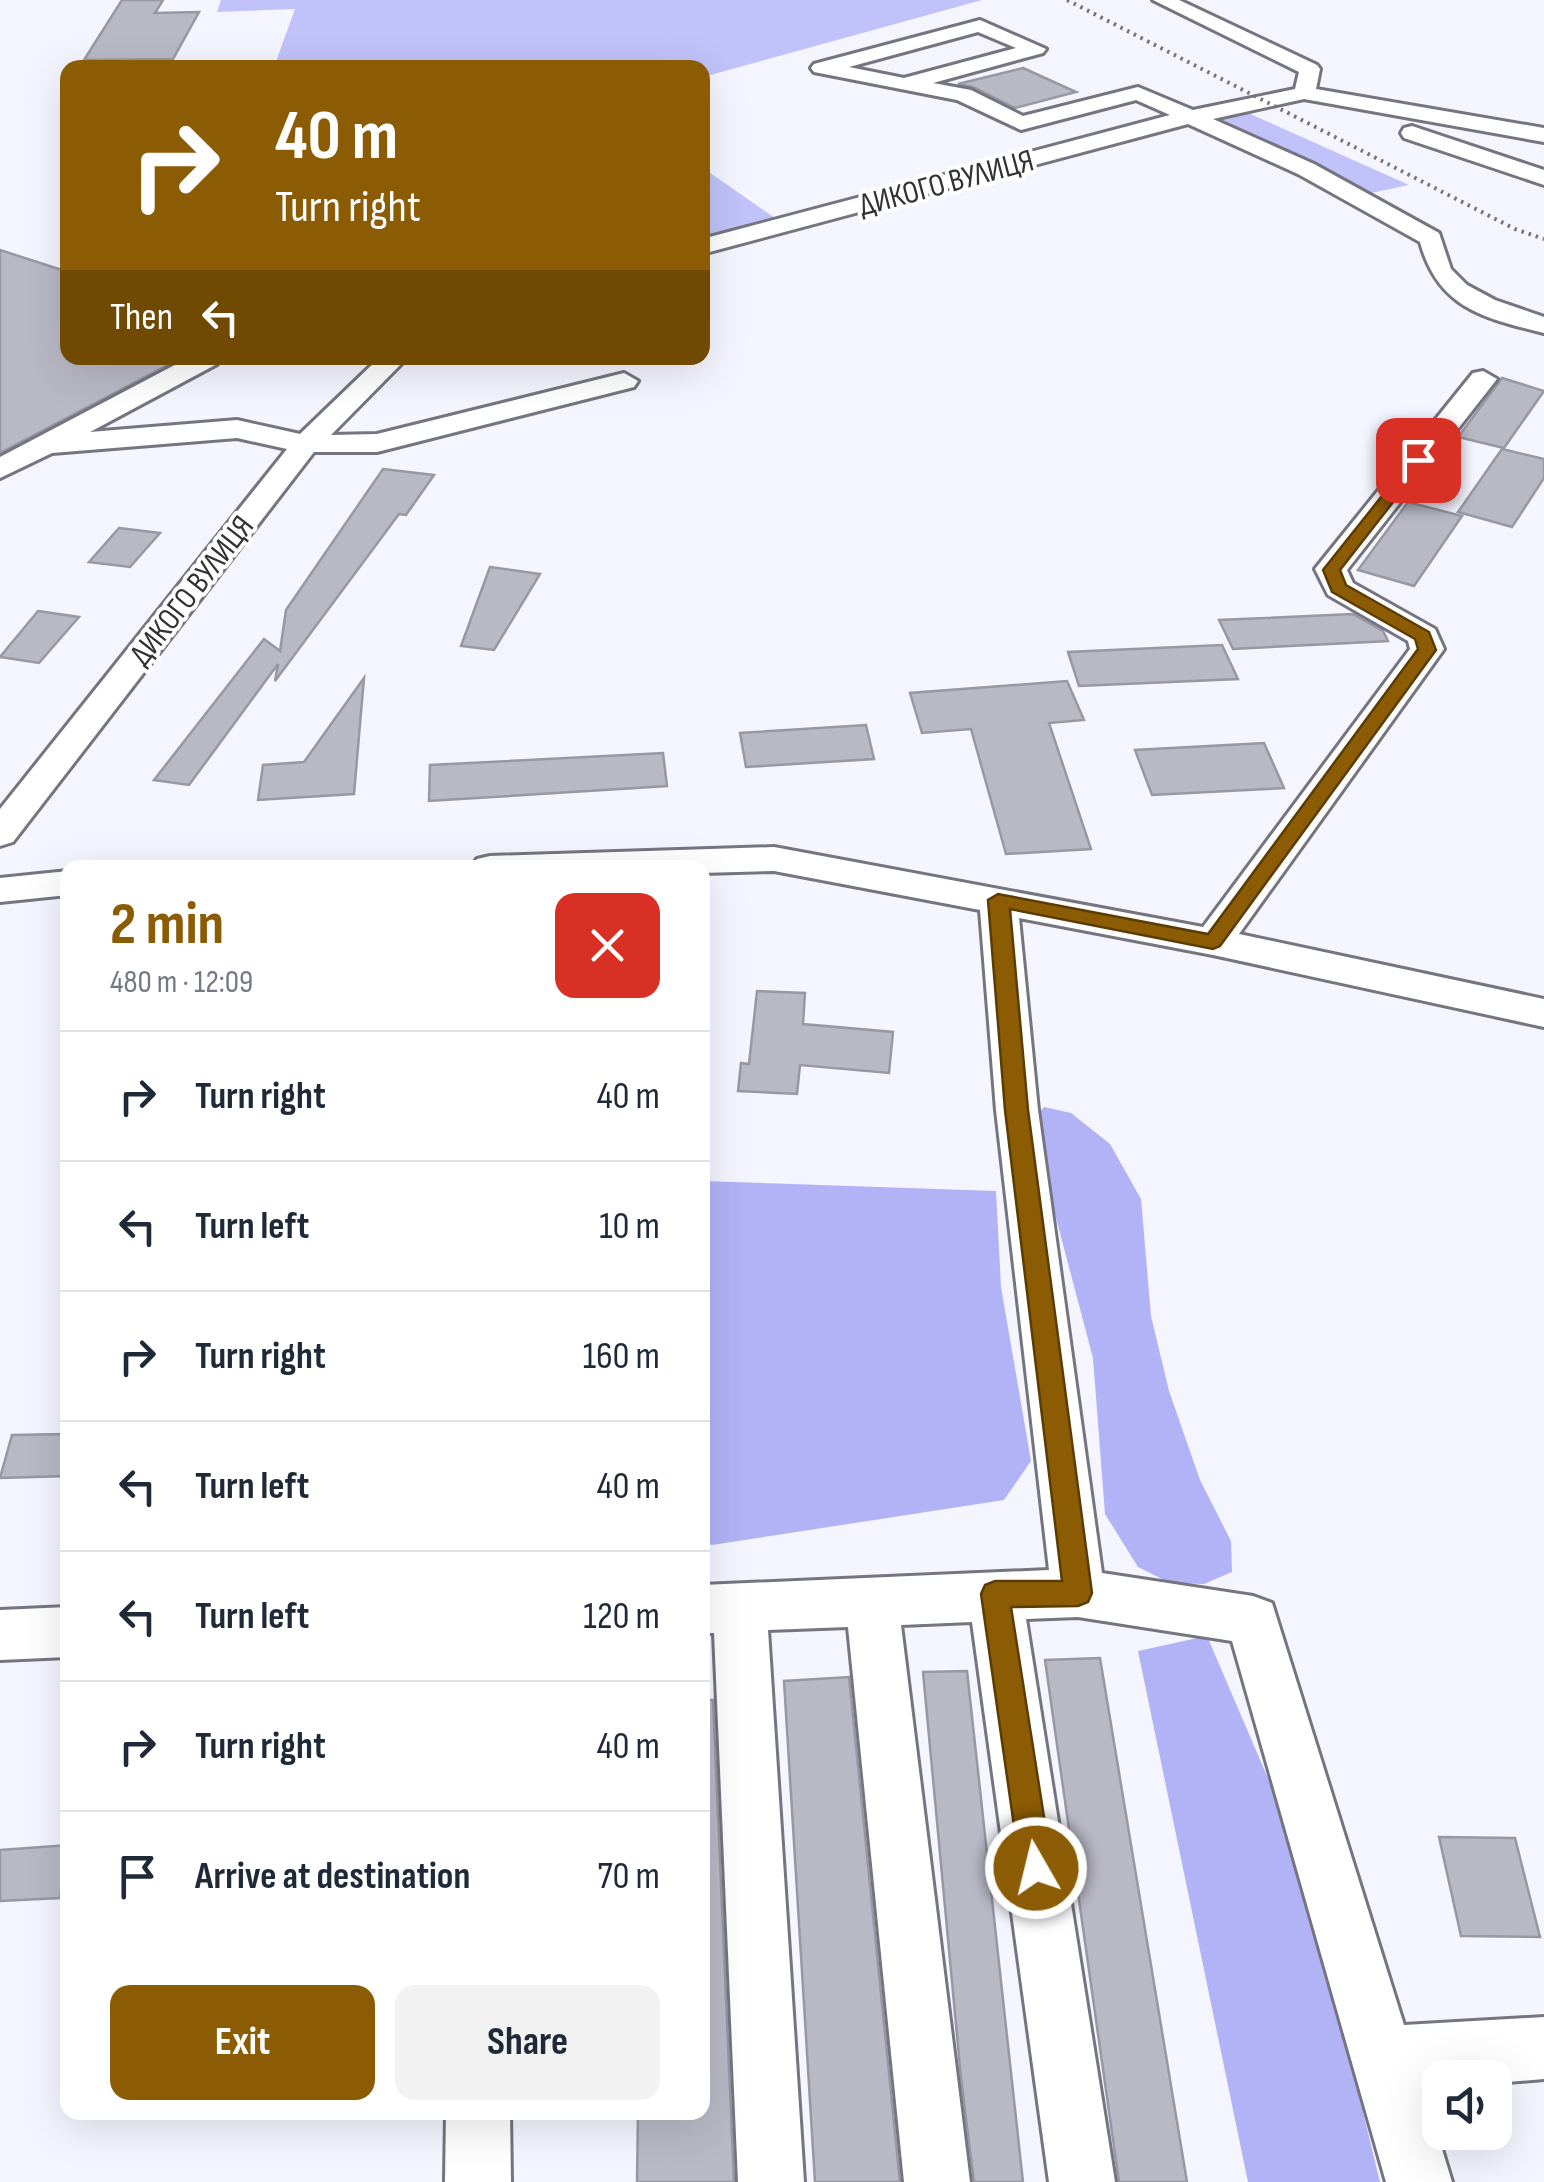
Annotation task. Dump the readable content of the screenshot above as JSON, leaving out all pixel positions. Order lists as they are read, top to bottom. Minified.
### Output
{"streets":{"street":["ДИКОГО ВУЛИЦЯ"]},"page":{"turn":["40 m","Turn right"],"then":"Then","heading":["2 min","480 m · 12:09"],"list":[{"name":"Turn right","value":"40 m"},{"name":"Turn left","value":"10 m"},{"name":"Turn right","value":"160 m"},{"name":"Turn left","value":"40 m"},{"name":"Turn left","value":"120 m"},{"name":"Turn right","value":"40 m"},{"name":"Arrive at destination","value":"70 m"}],"buttons":["Exit","Share"]}}
